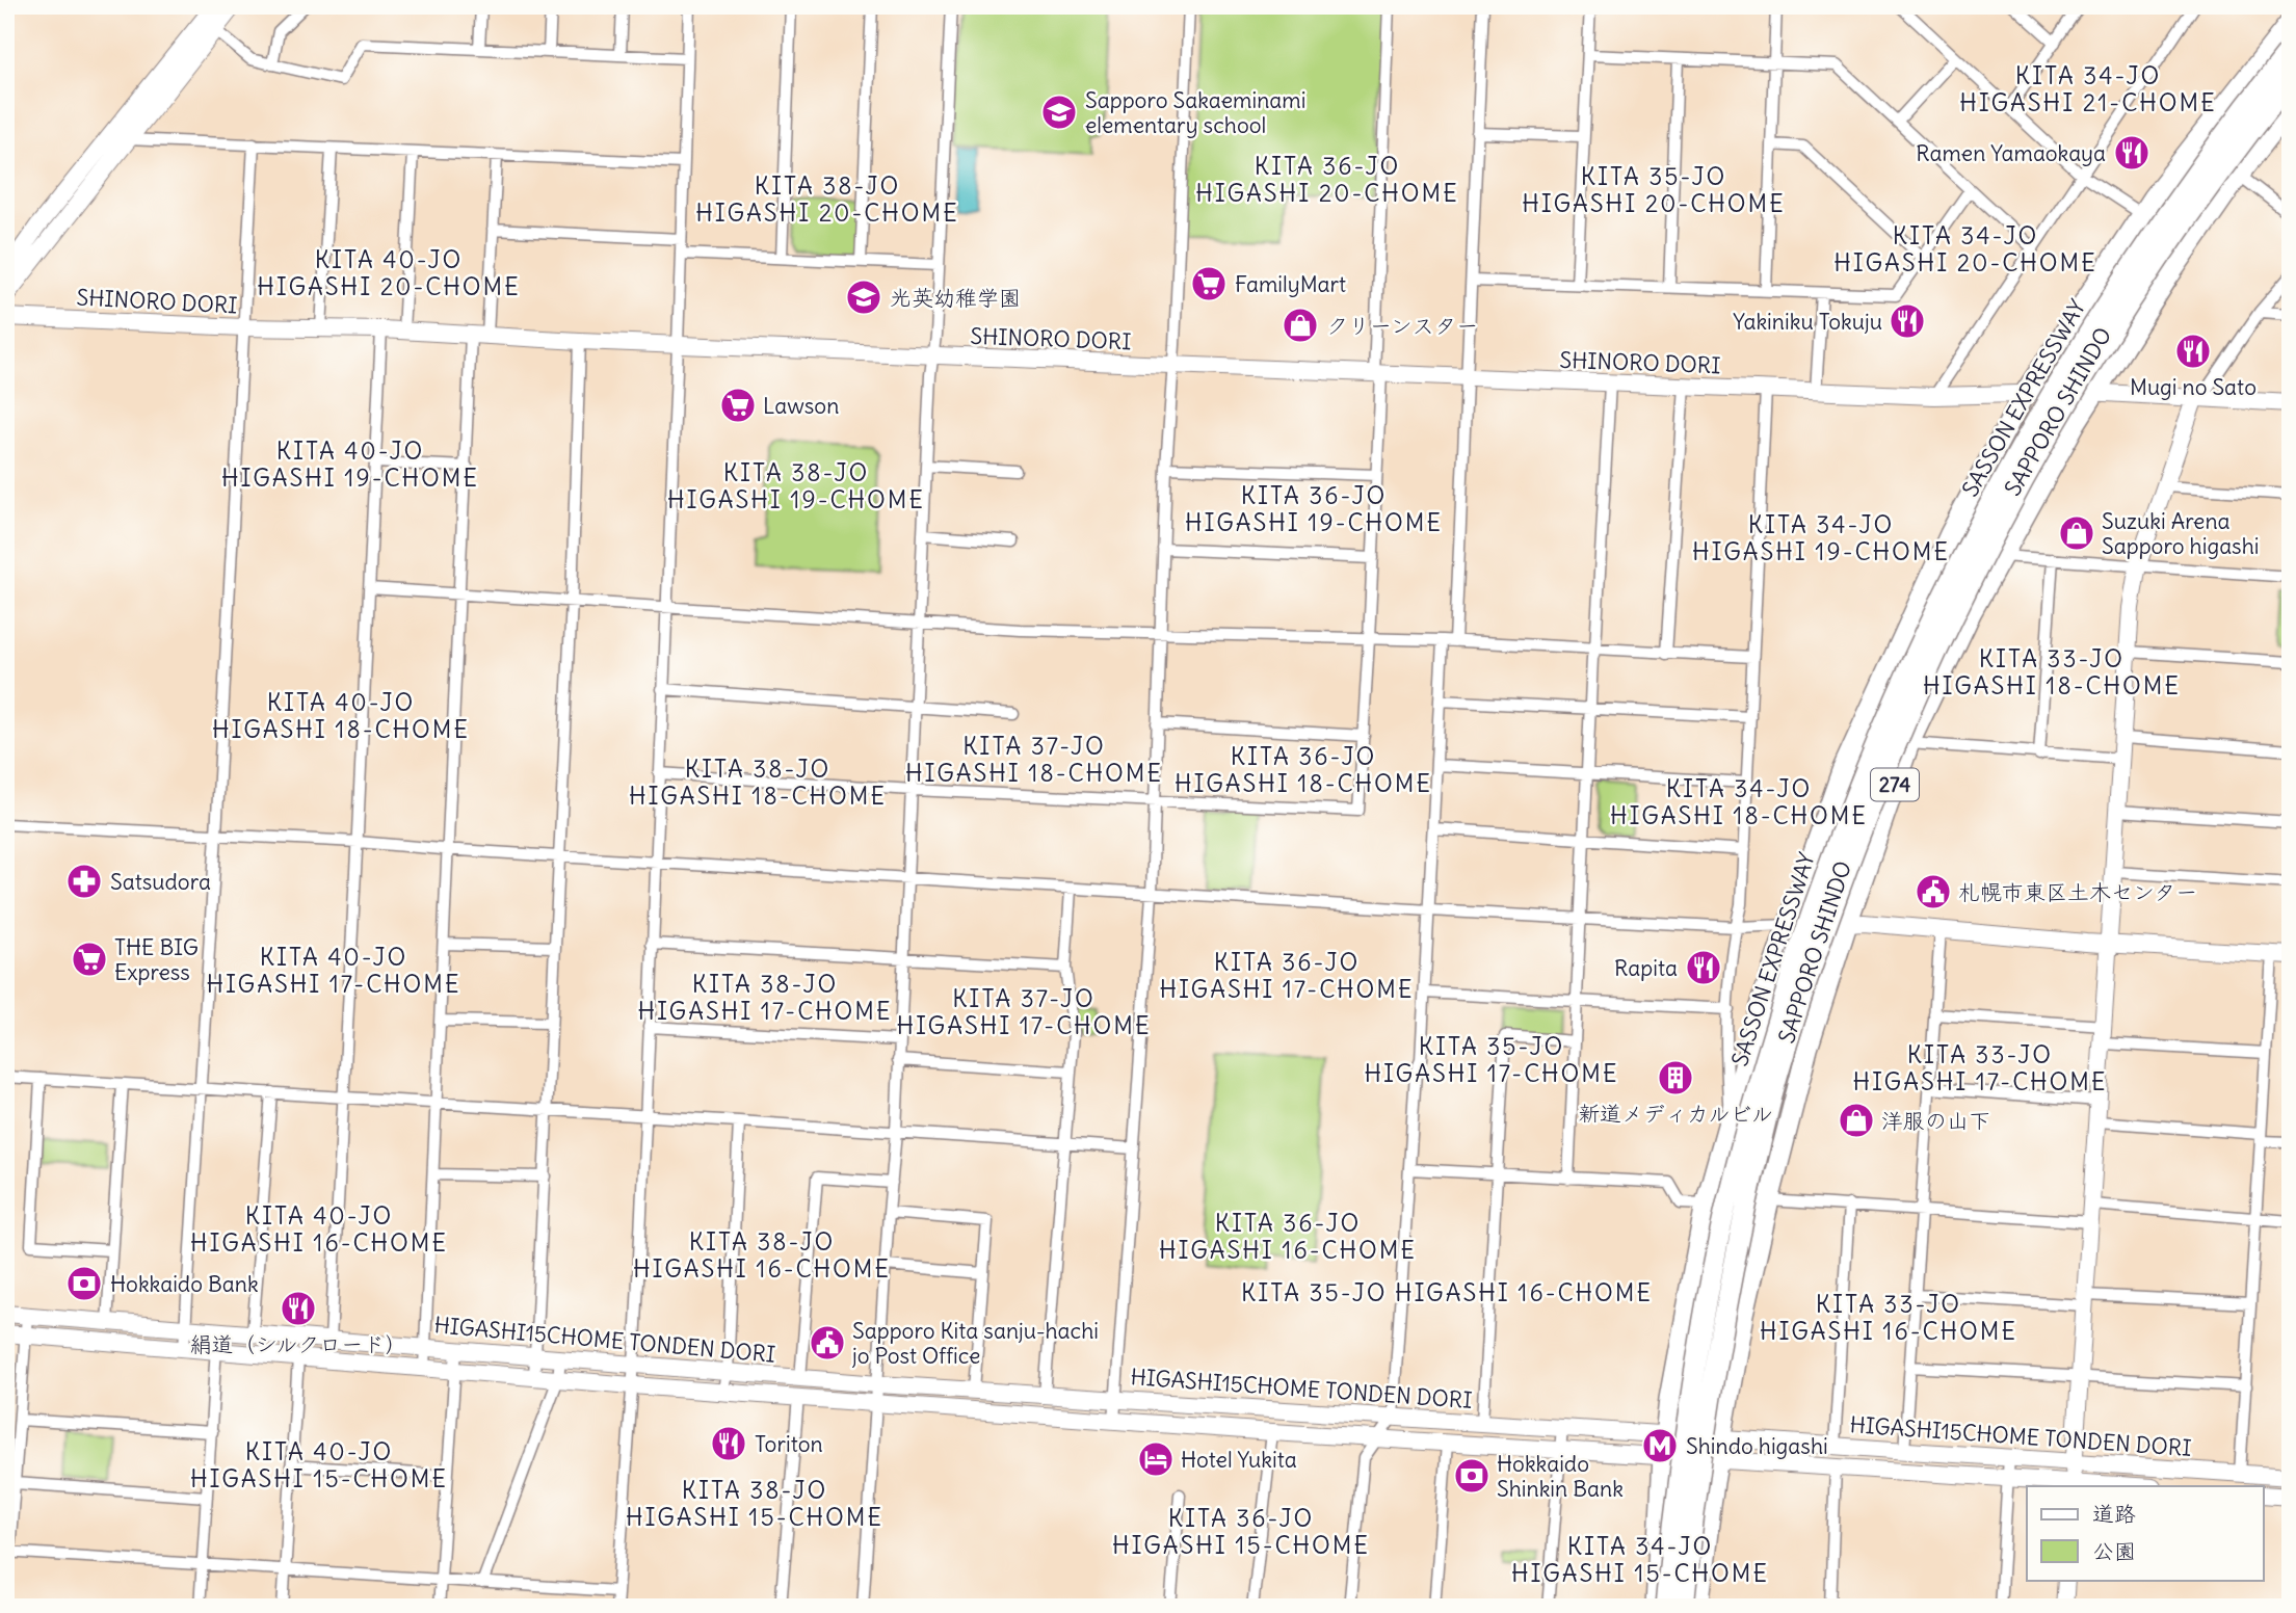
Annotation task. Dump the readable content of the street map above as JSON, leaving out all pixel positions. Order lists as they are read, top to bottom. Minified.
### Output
{"streets":{"highway":["SASSON EXPRESSWAY","SAPPORO SHINDO","274"],"street":["SHINORO DORI","HIGASHI15CHOME TONDEN DORI"]},"crossings":[["SHINORO DORI","SAPPORO SHINDO"],["SAPPORO SHINDO","HIGASHI15CHOME TONDEN DORI"]],"districts":["KITA 34-JO HIGASHI 21-CHOME","KITA 36-JO HIGASHI 20-CHOME","KITA 35-JO HIGASHI 20-CHOME","KITA 38-JO HIGASHI 20-CHOME","KITA 34-JO HIGASHI 20-CHOME","KITA 40-JO HIGASHI 20-CHOME","KITA 40-JO HIGASHI 19-CHOME","KITA 38-JO HIGASHI 19-CHOME","KITA 36-JO HIGASHI 19-CHOME","KITA 34-JO HIGASHI 19-CHOME","KITA 33-JO HIGASHI 18-CHOME","KITA 40-JO HIGASHI 18-CHOME","KITA 37-JO HIGASHI 18-CHOME","KITA 36-JO HIGASHI 18-CHOME","KITA 38-JO HIGASHI 18-CHOME","KITA 34-JO HIGASHI 18-CHOME","KITA 40-JO HIGASHI 17-CHOME","KITA 36-JO HIGASHI 17-CHOME","KITA 38-JO HIGASHI 17-CHOME","KITA 37-JO HIGASHI 17-CHOME","KITA 35-JO HIGASHI 17-CHOME","KITA 33-JO HIGASHI 17-CHOME","KITA 40-JO HIGASHI 16-CHOME","KITA 36-JO HIGASHI 16-CHOME","KITA 38-JO HIGASHI 16-CHOME","KITA 35-JO HIGASHI 16-CHOME","KITA 33-JO HIGASHI 16-CHOME","KITA 40-JO HIGASHI 15-CHOME","KITA 38-JO HIGASHI 15-CHOME","KITA 36-JO HIGASHI 15-CHOME","KITA 34-JO HIGASHI 15-CHOME"],"places":{"school or university":["Sapporo Sakaeminami elementary school","光英幼稚学園"],"restaurant":["Ramen Yamaokaya","Yakiniku Tokuju","Mugi no Sato","Rapita","絹道（シルクロード）","Toriton"],"supermarket":["FamilyMart","Lawson","THE BIG Express"],"shop":["クリーンスター","Suzuki Arena Sapporo higashi","洋服の山下"],"pharmacy":["Satsudora"],"public building":["札幌市東区土木センター","Sapporo Kita sanju-hachi jo Post Office"],"building":["新道メディカルビル"],"bank":["Hokkaido Bank","Hokkaido Shinkin Bank"],"metro station":["Shindo higashi"],"hotel":["Hotel Yukita"]},"legend":["道路","公園"]}
